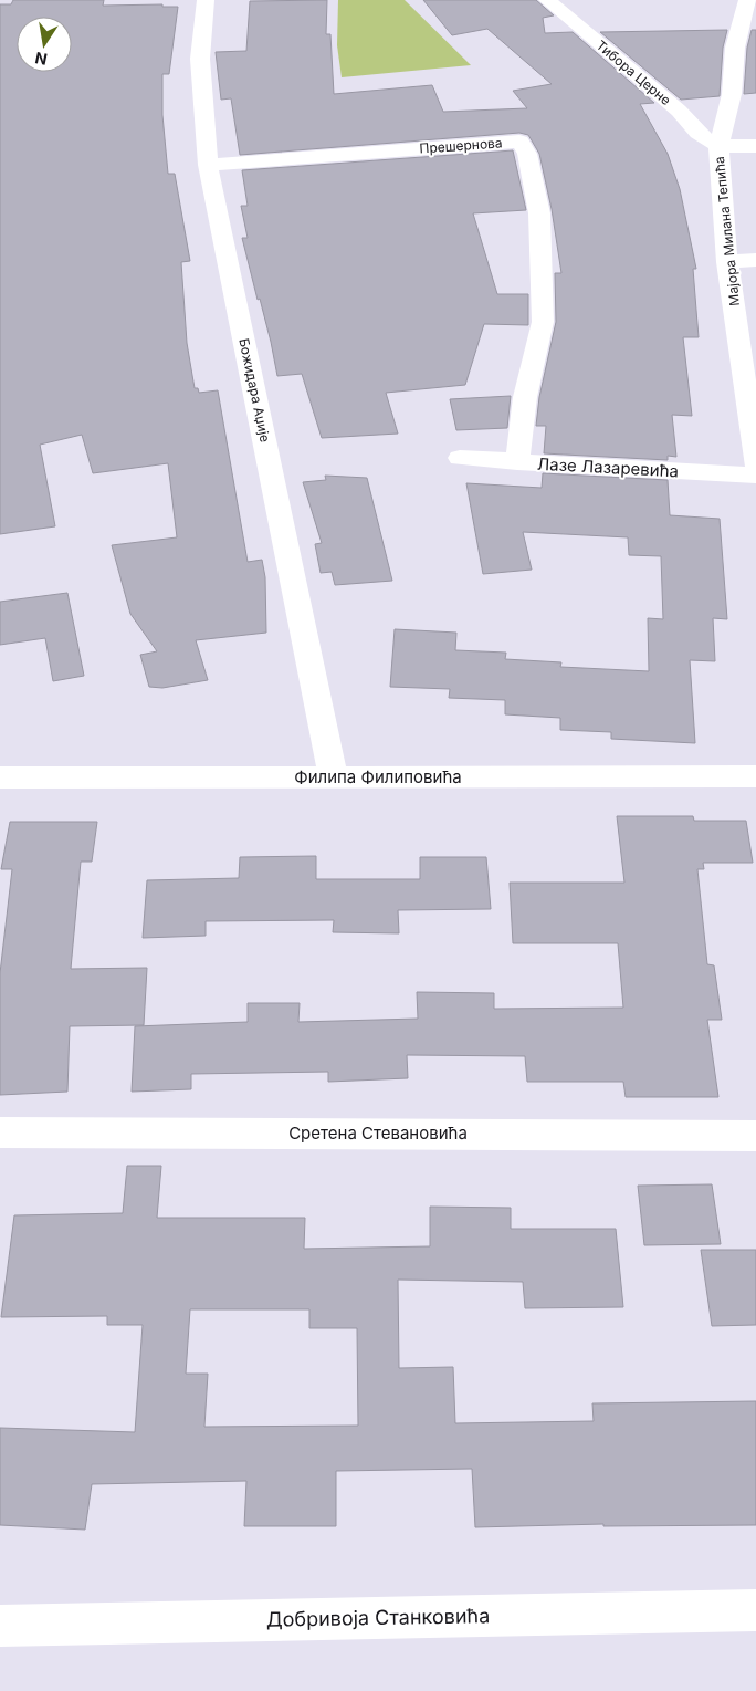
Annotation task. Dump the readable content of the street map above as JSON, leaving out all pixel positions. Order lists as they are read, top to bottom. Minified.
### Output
{"streets":{"street":["Тибора Церне","Прешернова","Мајора Милана Тепића","Божидара Аџије","Лазе Лазаревића","Филипа Филиповића","Сретена Стевановића","Добривоја Станковића"]},"crossings":[["Тибора Церне","Мајора Милана Тепића"],["Прешернова","Божидара Аџије"],["Прешернова","Лазе Лазаревића"],["Божидара Аџије","Филипа Филиповића"]],"north":"bottom"}
